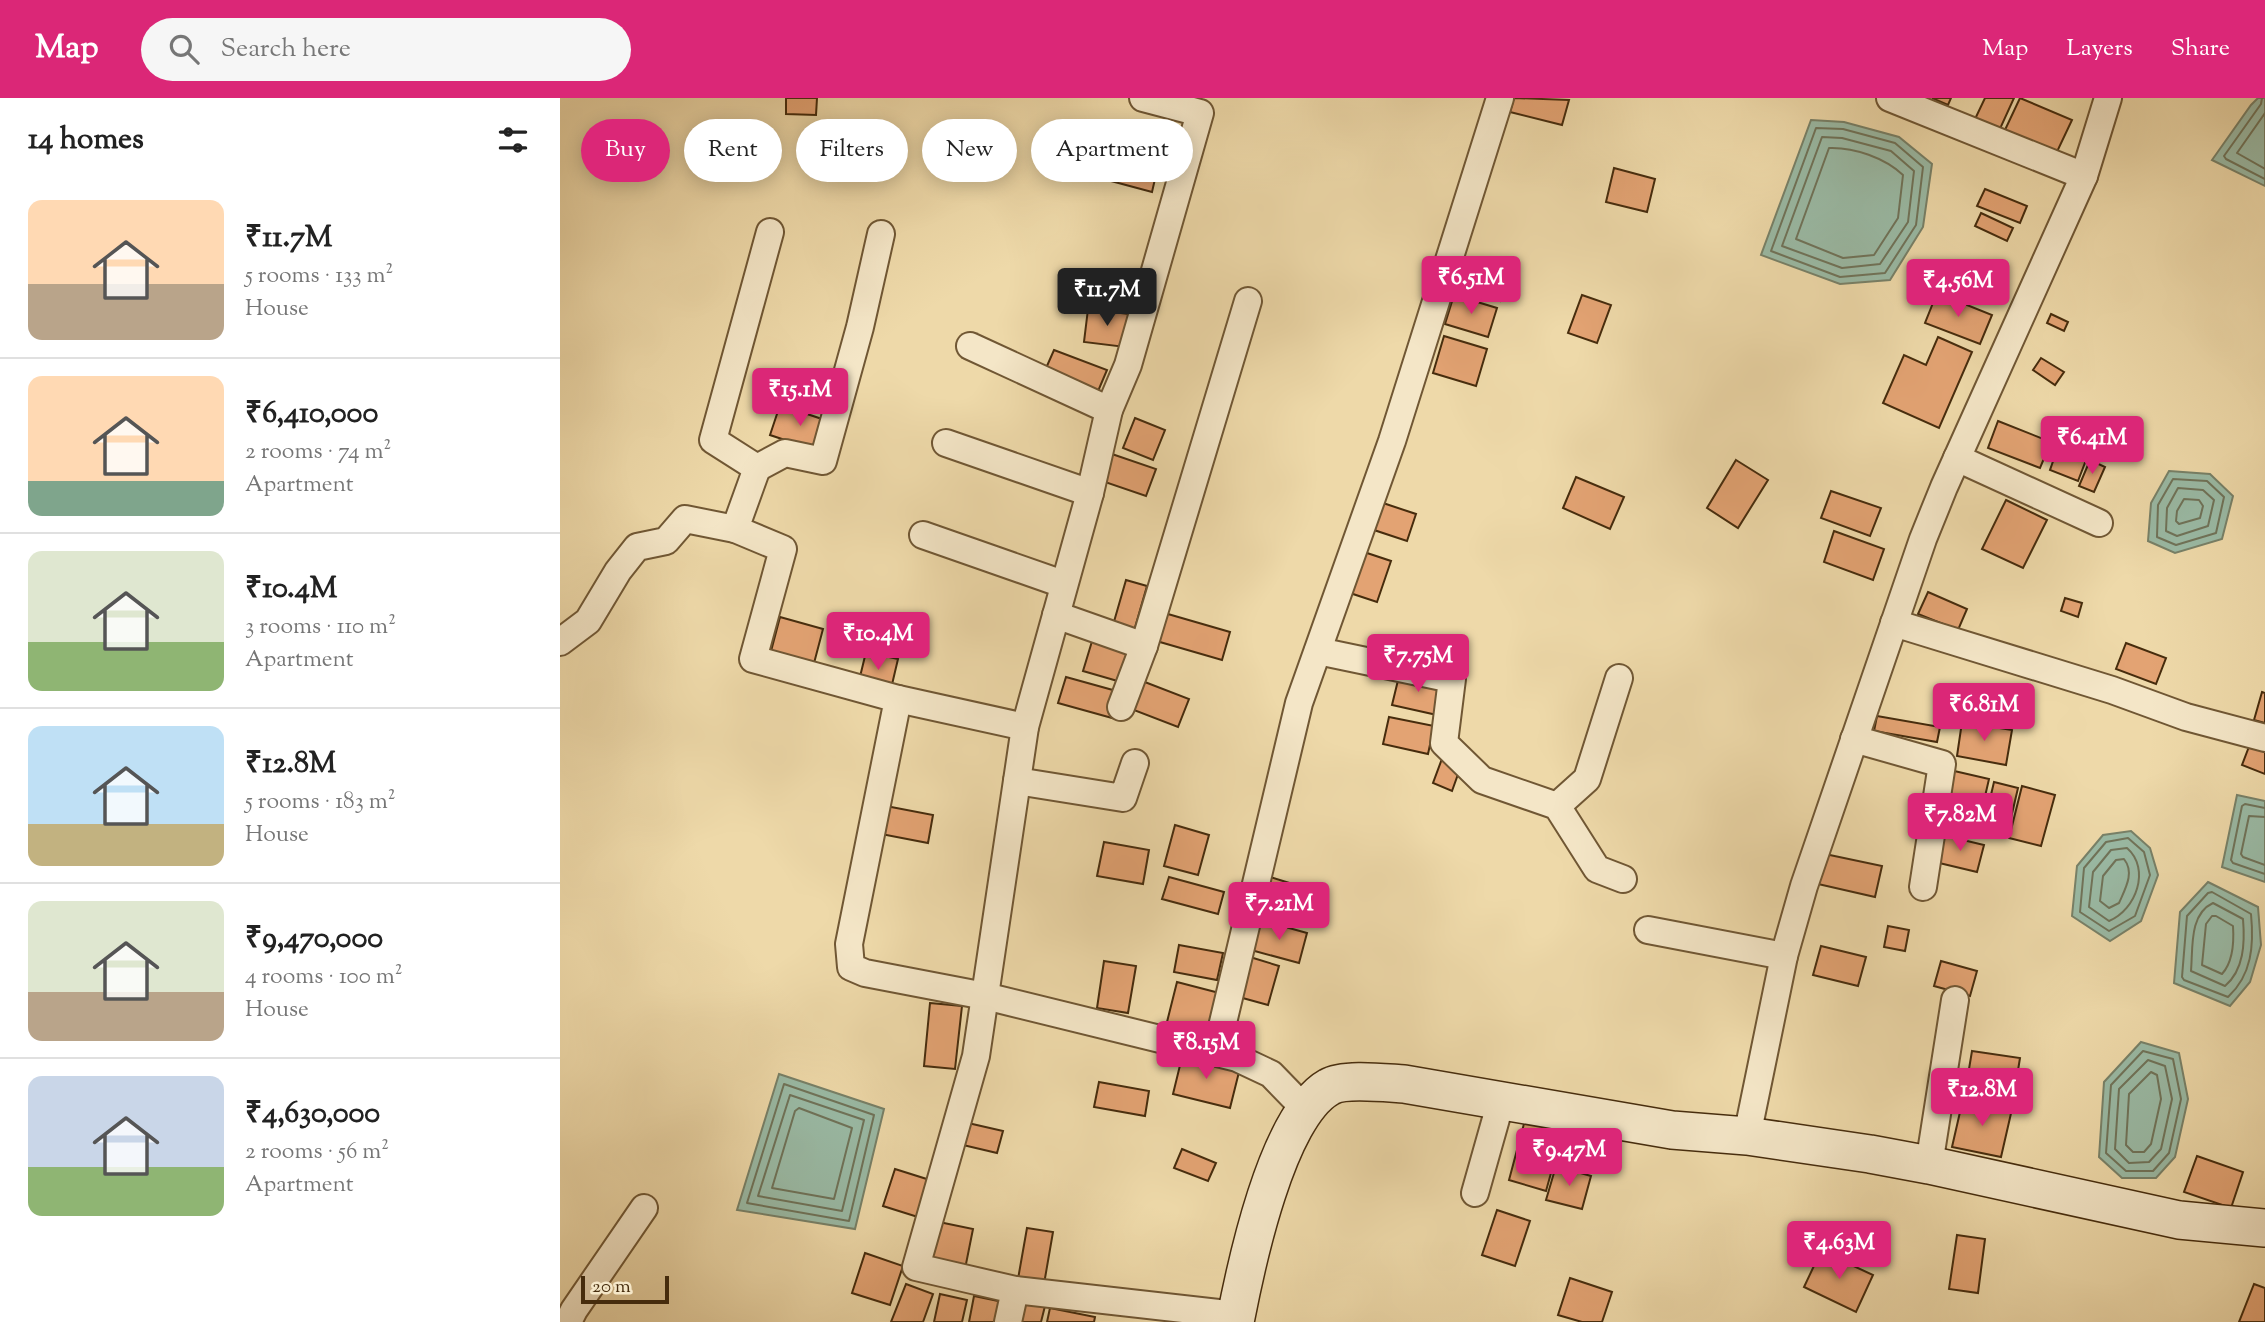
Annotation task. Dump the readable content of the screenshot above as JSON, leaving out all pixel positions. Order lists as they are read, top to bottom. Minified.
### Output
{"scale_bar":"20 m","page":{"header":"Map","search":"Search here","nav":["Map","Layers","Share"],"heading":"14 homes","chip":["Buy","Rent","Filters","New","Apartment"],"list":[{"name":"₹11.7M","note":"5 rooms · 133 m² · House"},{"name":"₹6,410,000","note":"2 rooms · 74 m² · Apartment"},{"name":"₹10.4M","note":"3 rooms · 110 m² · Apartment"},{"name":"₹12.8M","note":"5 rooms · 183 m² · House"},{"name":"₹9,470,000","note":"4 rooms · 100 m² · House"},{"name":"₹4,630,000","note":"2 rooms · 56 m² · Apartment"}],"price":["₹6.51M","₹4.56M","₹11.7M","₹15.1M","₹6.41M","₹10.4M","₹7.75M","₹6.81M","₹7.82M","₹7.21M","₹8.15M","₹12.8M","₹9.47M","₹4.63M"],"scale":"20 m"}}
